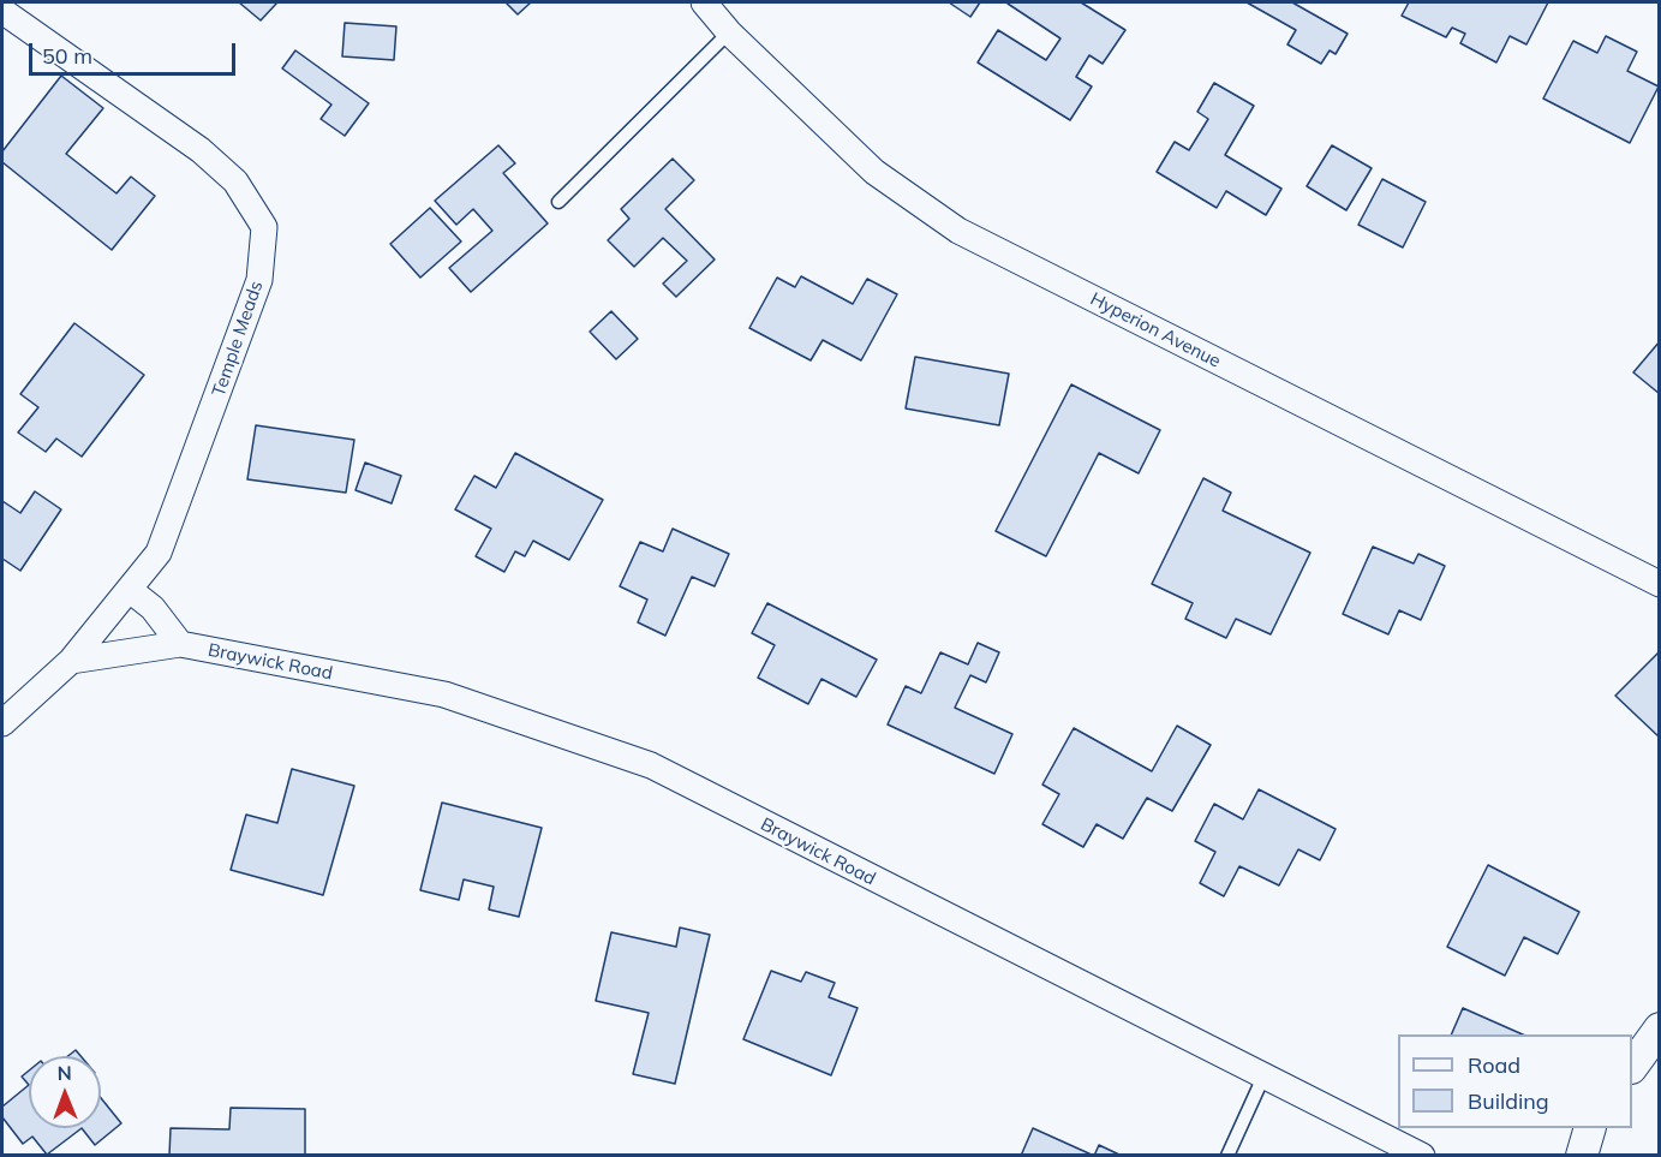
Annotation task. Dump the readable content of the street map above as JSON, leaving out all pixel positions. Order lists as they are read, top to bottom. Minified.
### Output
{"streets":{"street":["Hyperion Avenue","Temple Meads","Braywick Road"]},"crossings":[["Temple Meads","Braywick Road"]],"legend":["Road","Building"],"scale_bar":"50 m","north":"top"}
